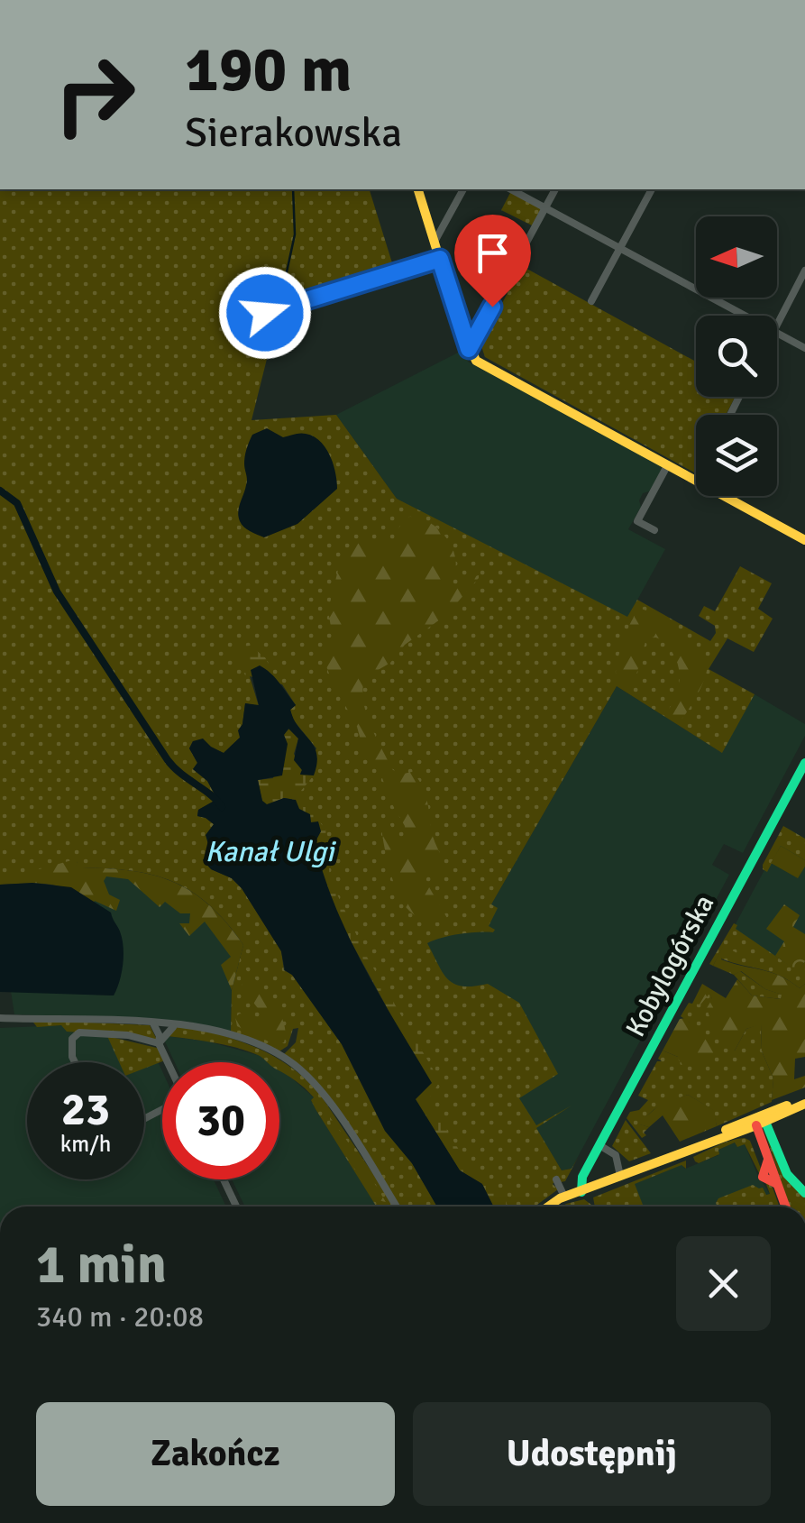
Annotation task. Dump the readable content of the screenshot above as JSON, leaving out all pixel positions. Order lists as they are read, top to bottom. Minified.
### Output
{"streets":{"street":["Kobylogórska"]},"water":["Kanał Ulgi"],"north":"left","page":{"turn":["190 m","Sierakowska"],"speed":"23 km/h","limit":"30","heading":["1 min","340 m · 20:08"],"buttons":["Zakończ","Udostępnij"]}}
